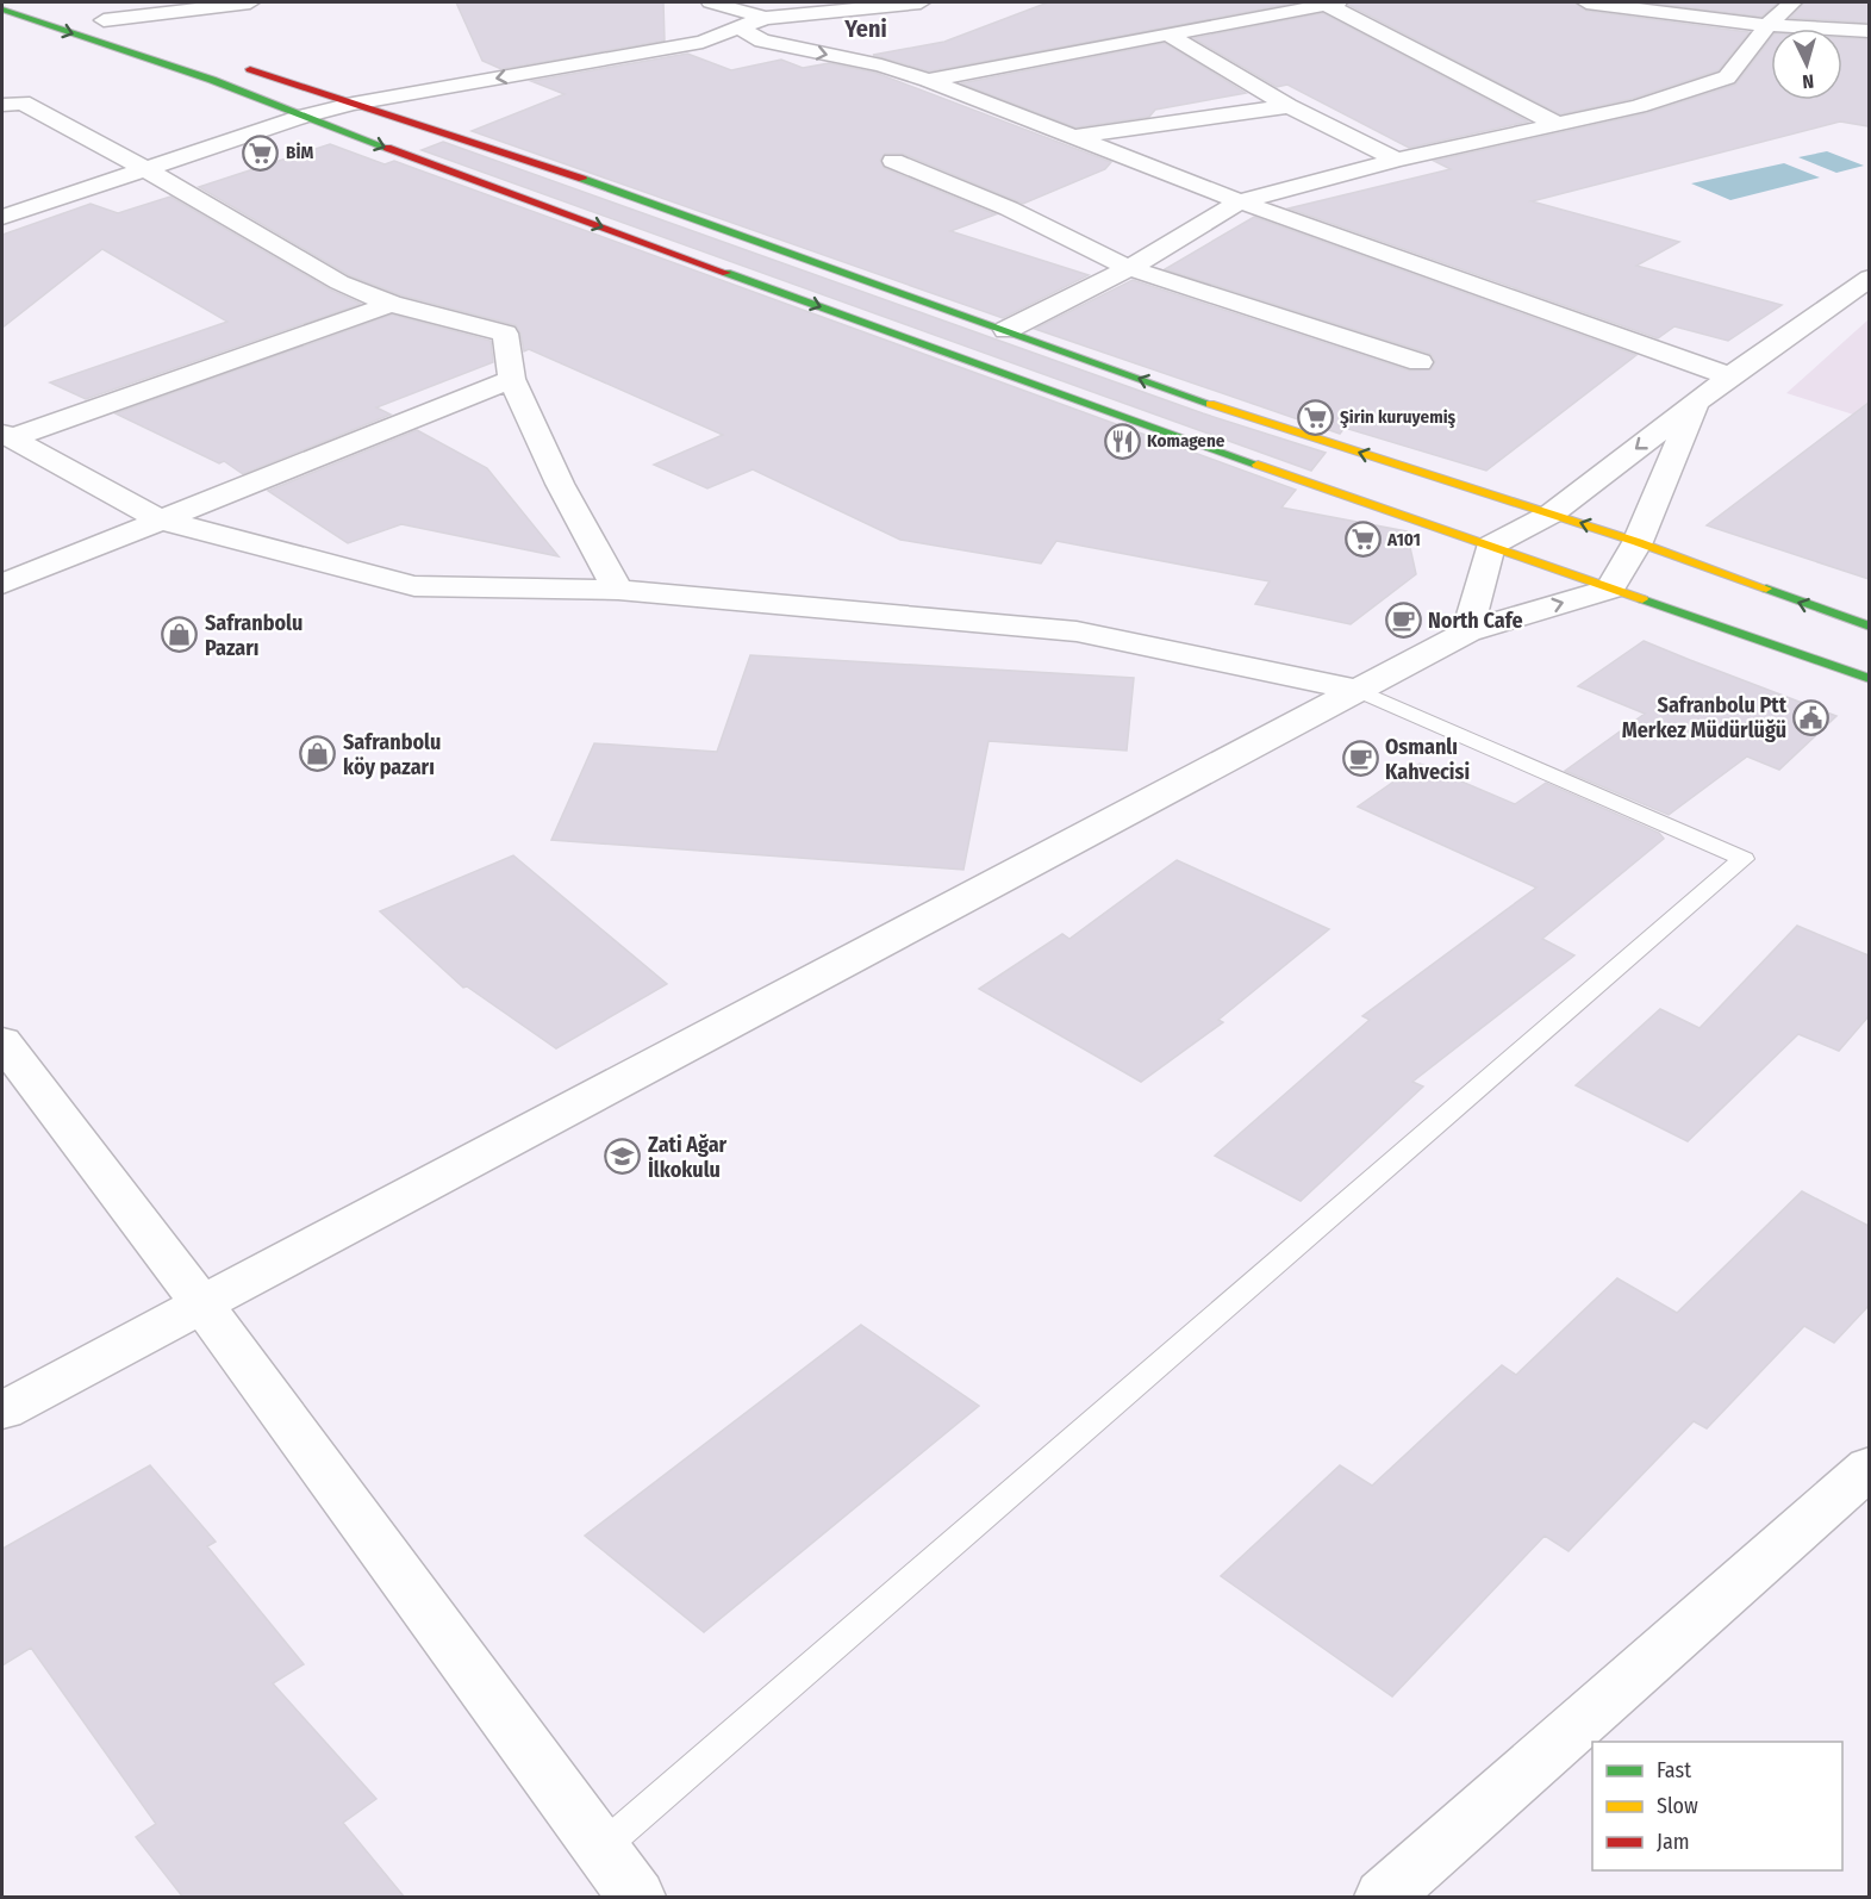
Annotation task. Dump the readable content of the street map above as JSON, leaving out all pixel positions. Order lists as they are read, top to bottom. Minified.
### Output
{"districts":["Yeni"],"places":{"supermarket":["BİM","Şirin kuruyemiş","A101"],"restaurant":["Komagene"],"cafe":["North Cafe","Osmanlı Kahvecisi"],"shop":["Safranbolu Pazarı","Safranbolu köy pazarı"],"public building":["Safranbolu Ptt Merkez Müdürlüğü"],"school or university":["Zati Ağar İlkokulu"]},"legend":["Fast","Slow","Jam"],"north":"bottom"}
